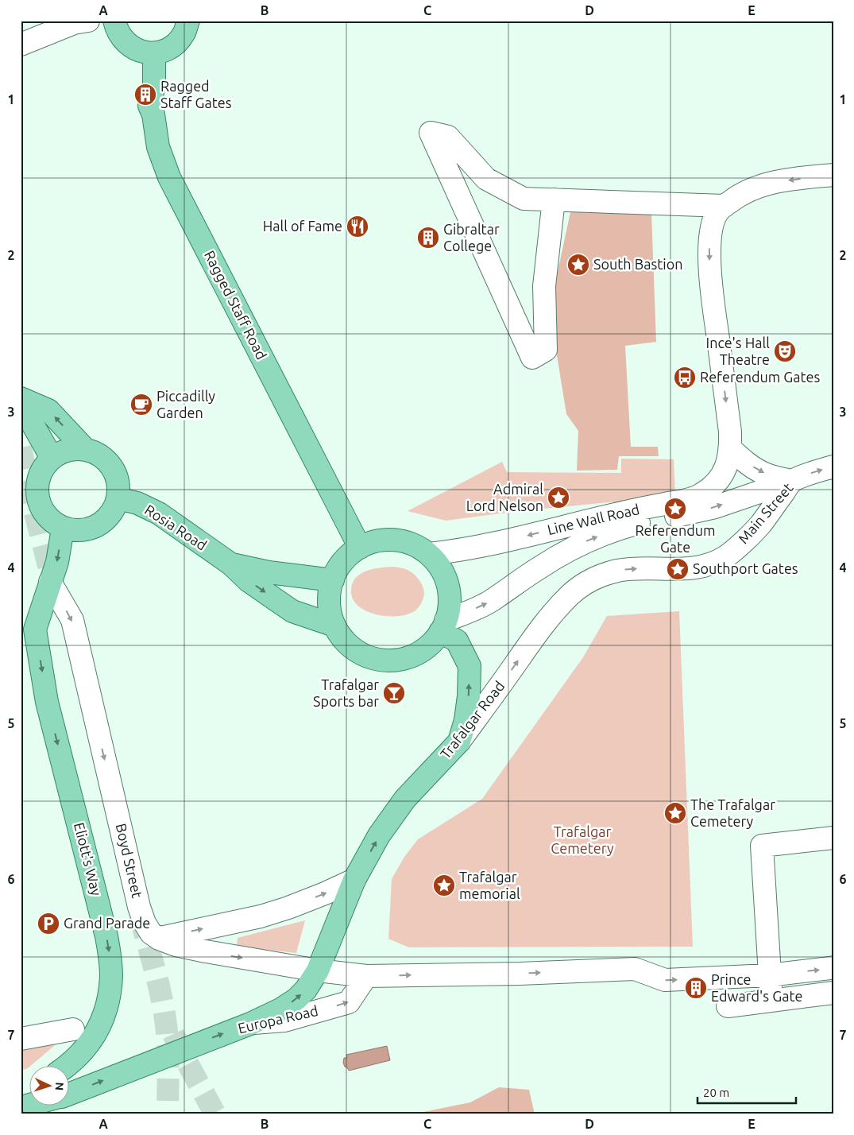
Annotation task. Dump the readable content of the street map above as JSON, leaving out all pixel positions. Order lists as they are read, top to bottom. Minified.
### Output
{"streets":{"main road":["Ragged Staff Road","Rosia Road","Trafalgar Road","Eliott's Way","Europa Road"],"street":["Main Street","Line Wall Road","Boyd Street"]},"crossings":[["Ragged Staff Road","Line Wall Road"],["Ragged Staff Road","Rosia Road"],["Main Street","Trafalgar Road"],["Line Wall Road","Rosia Road"],["Trafalgar Road","Europa Road"]],"one_way":["Eliott's Way","Boyd Street"],"parks":["Trafalgar Cemetery"],"places":{"building":["Ragged Staff Gates","Gibraltar College","Prince Edward's Gate"],"restaurant":["Hall of Fame"],"place":["South Bastion","Admiral Lord Nelson","Referendum Gate","Southport Gates","The Trafalgar Cemetery","Trafalgar memorial"],"theatre":["Ince's Hall Theatre"],"bus stop":["Referendum Gates"],"cafe":["Piccadilly Garden"],"bar":["Trafalgar Sports bar"],"parking":["Grand Parade"]},"scale_bar":"20 m","north":"right","grid":{"columns":["A","B","C","D","E"],"rows":["1","2","3","4","5","6","7"]}}
